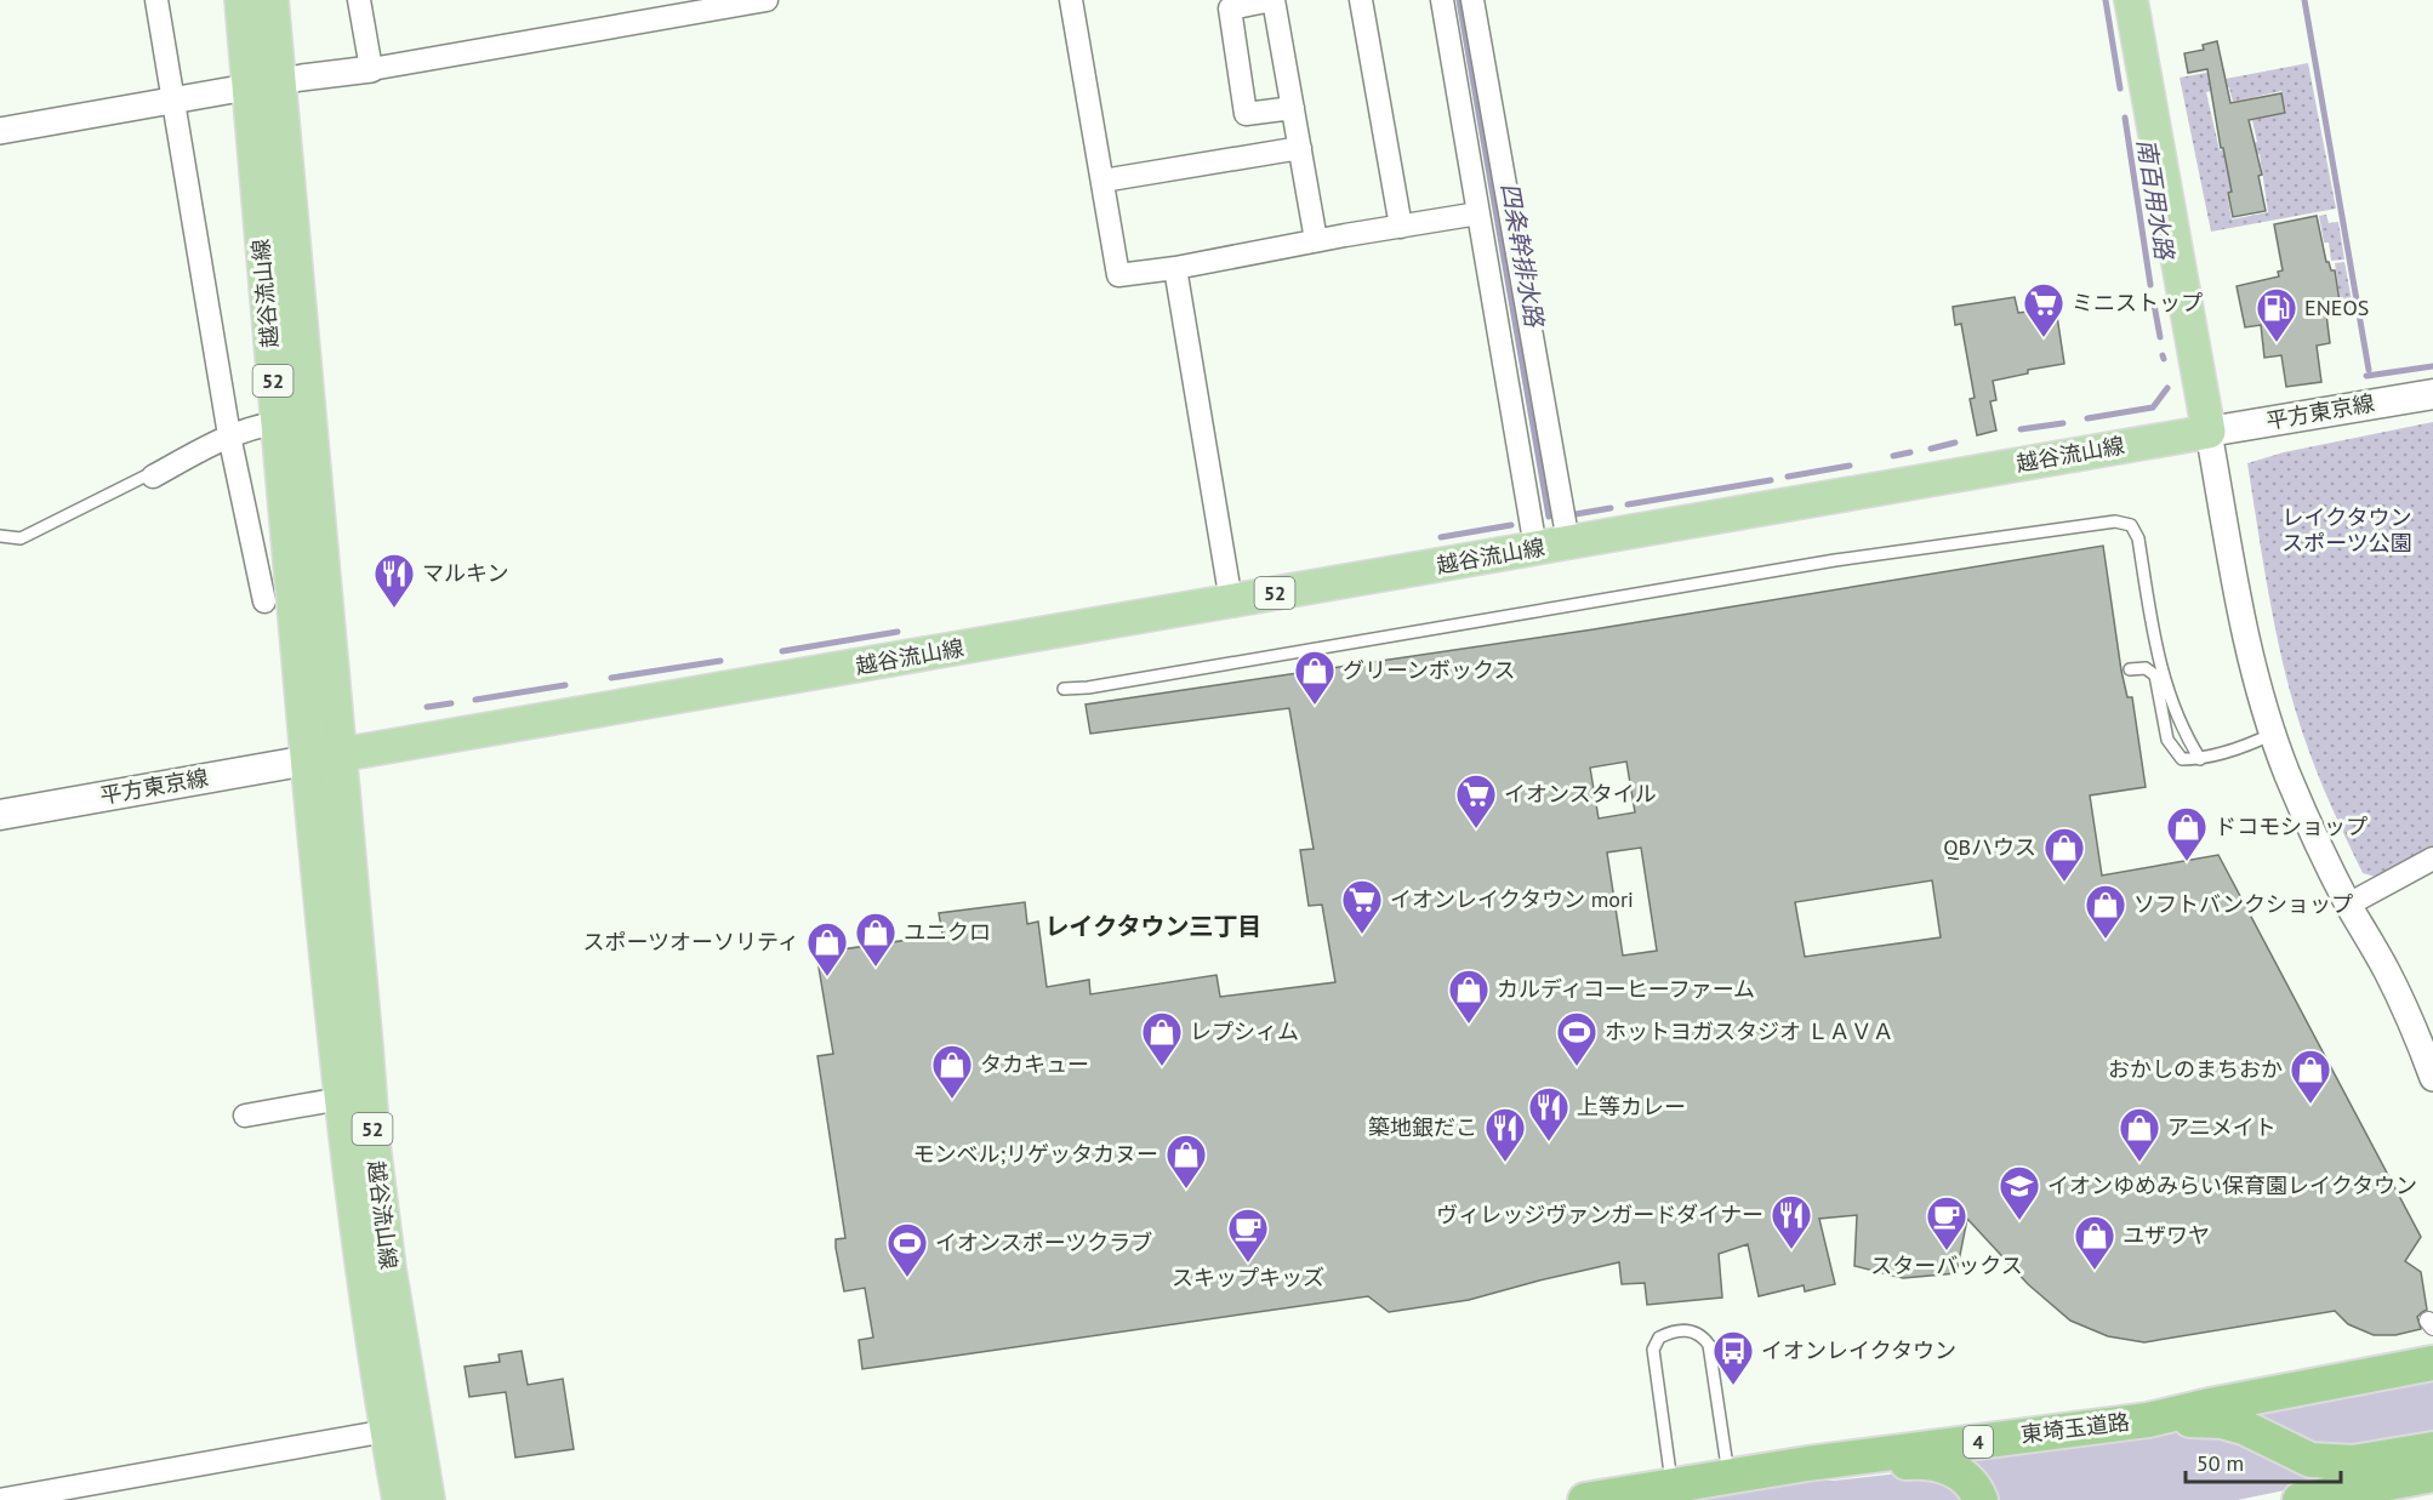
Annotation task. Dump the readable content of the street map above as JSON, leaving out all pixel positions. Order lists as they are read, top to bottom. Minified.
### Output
{"streets":{"highway":["東埼玉道路","4"],"main road":["越谷流山線","52","平方東京線"]},"crossings":[["越谷流山線","平方東京線"],["東埼玉道路","4"]],"districts":["レイクタウン三丁目"],"water":["南百用水路","四条幹排水路"],"parks":["レイクタウン スポーツ公園"],"places":{"supermarket":["ミニストップ","イオンスタイル","イオンレイクタウン mori"],"fuel station":["ENEOS"],"restaurant":["マルキン","上等カレー","築地銀だこ","ヴィレッジヴァンガードダイナー"],"shop":["グリーンボックス","ドコモショップ","QBハウス","ソフトバンクショップ","ユニクロ","スポーツオーソリティ","カルディコーヒーファーム","レプシィム","タカキュー","おかしのまちおか","アニメイト","モンベル;リゲッタカヌー","ユザワヤ"],"sports":["ホットヨガスタジオ ＬＡＶＡ","イオンスポーツクラブ"],"school or university":["イオンゆめみらい保育園レイクタウン"],"cafe":["スターバックス","スキップキッズ"],"bus stop":["イオンレイクタウン"]},"scale_bar":"50 m"}
